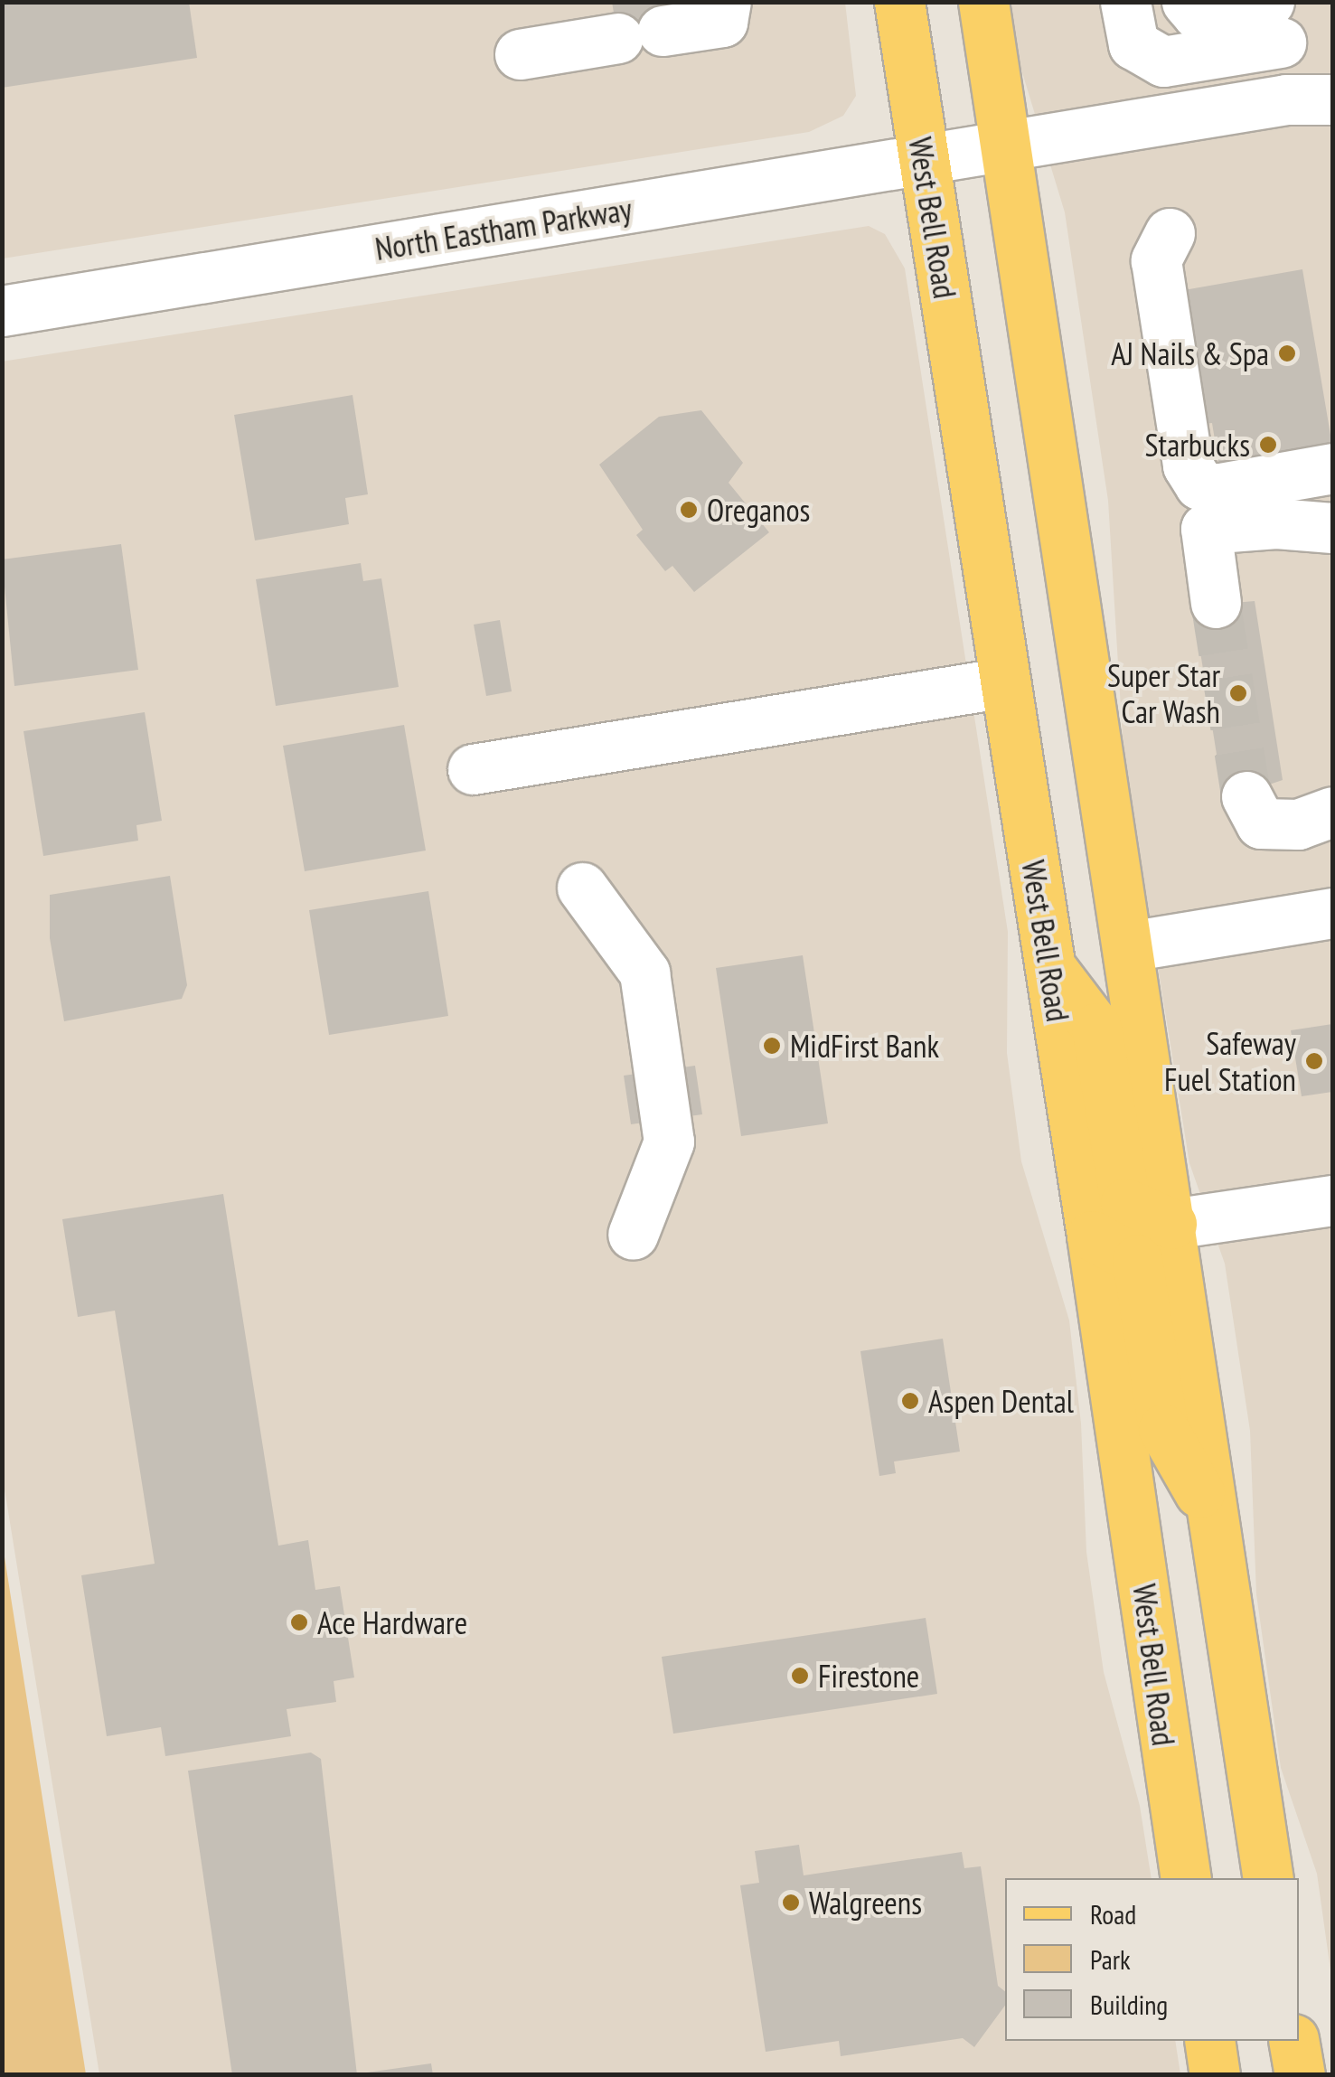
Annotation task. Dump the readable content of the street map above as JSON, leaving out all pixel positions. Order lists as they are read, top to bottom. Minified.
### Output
{"streets":{"main road":["West Bell Road"],"street":["North Eastham Parkway"]},"crossings":[["West Bell Road","North Eastham Parkway"]],"places":["AJ Nails & Spa","Starbucks","Oreganos","Super Star Car Wash","MidFirst Bank","Safeway Fuel Station","Aspen Dental","Ace Hardware","Firestone","Walgreens"],"legend":["Road","Park","Building"]}
